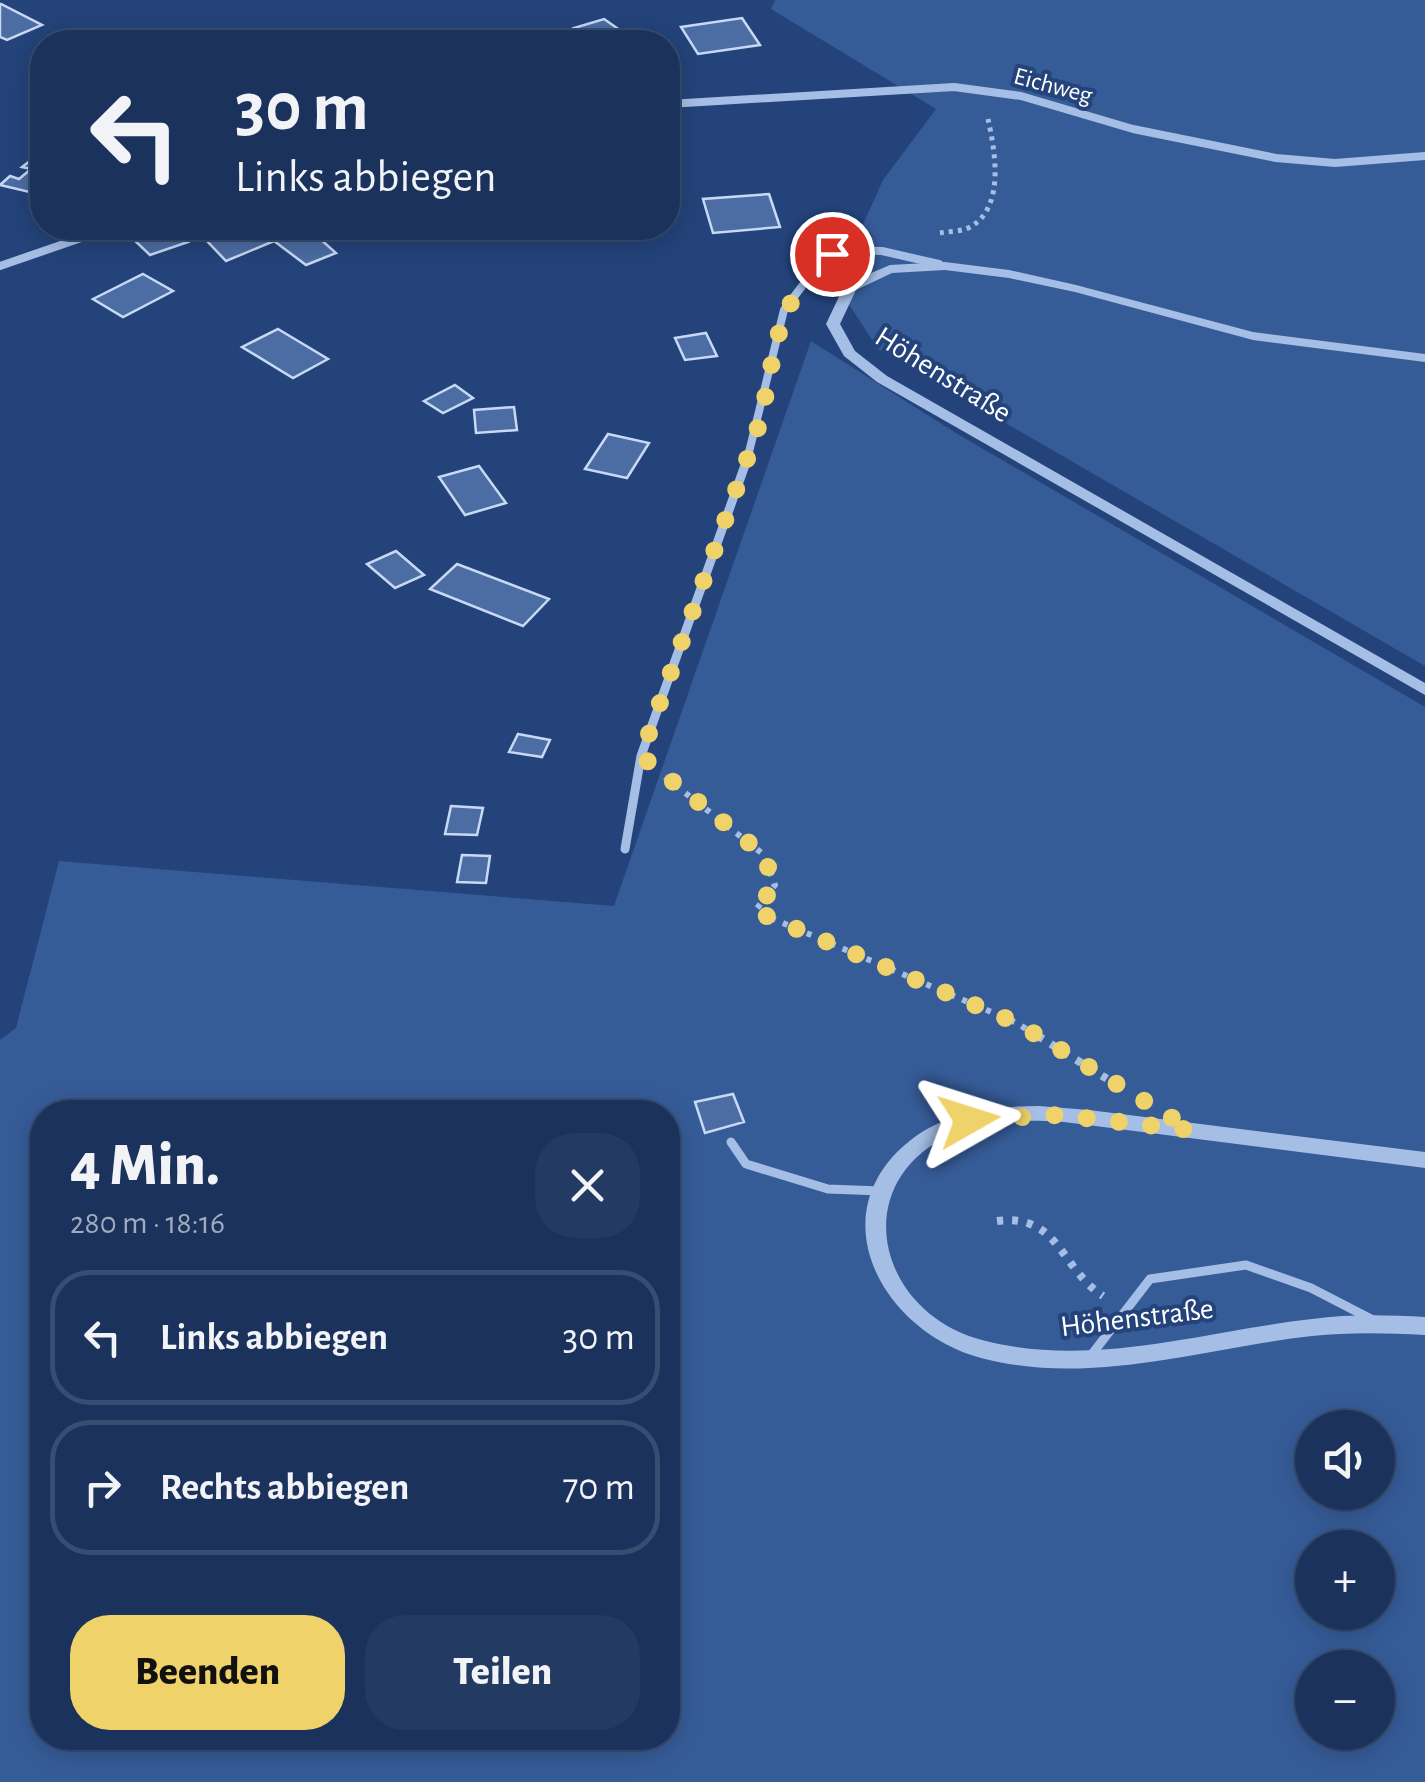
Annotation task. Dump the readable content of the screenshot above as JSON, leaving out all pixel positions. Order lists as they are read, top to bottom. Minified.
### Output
{"streets":{"street":["Eichweg","Höhenstraße"]},"page":{"turn":["30 m","Links abbiegen"],"heading":["4 Min.","280 m · 18:16"],"list":[{"name":"Links abbiegen","value":"30 m"},{"name":"Rechts abbiegen","value":"70 m"}],"map_buttons":["+","−"],"buttons":["Beenden","Teilen"]}}
